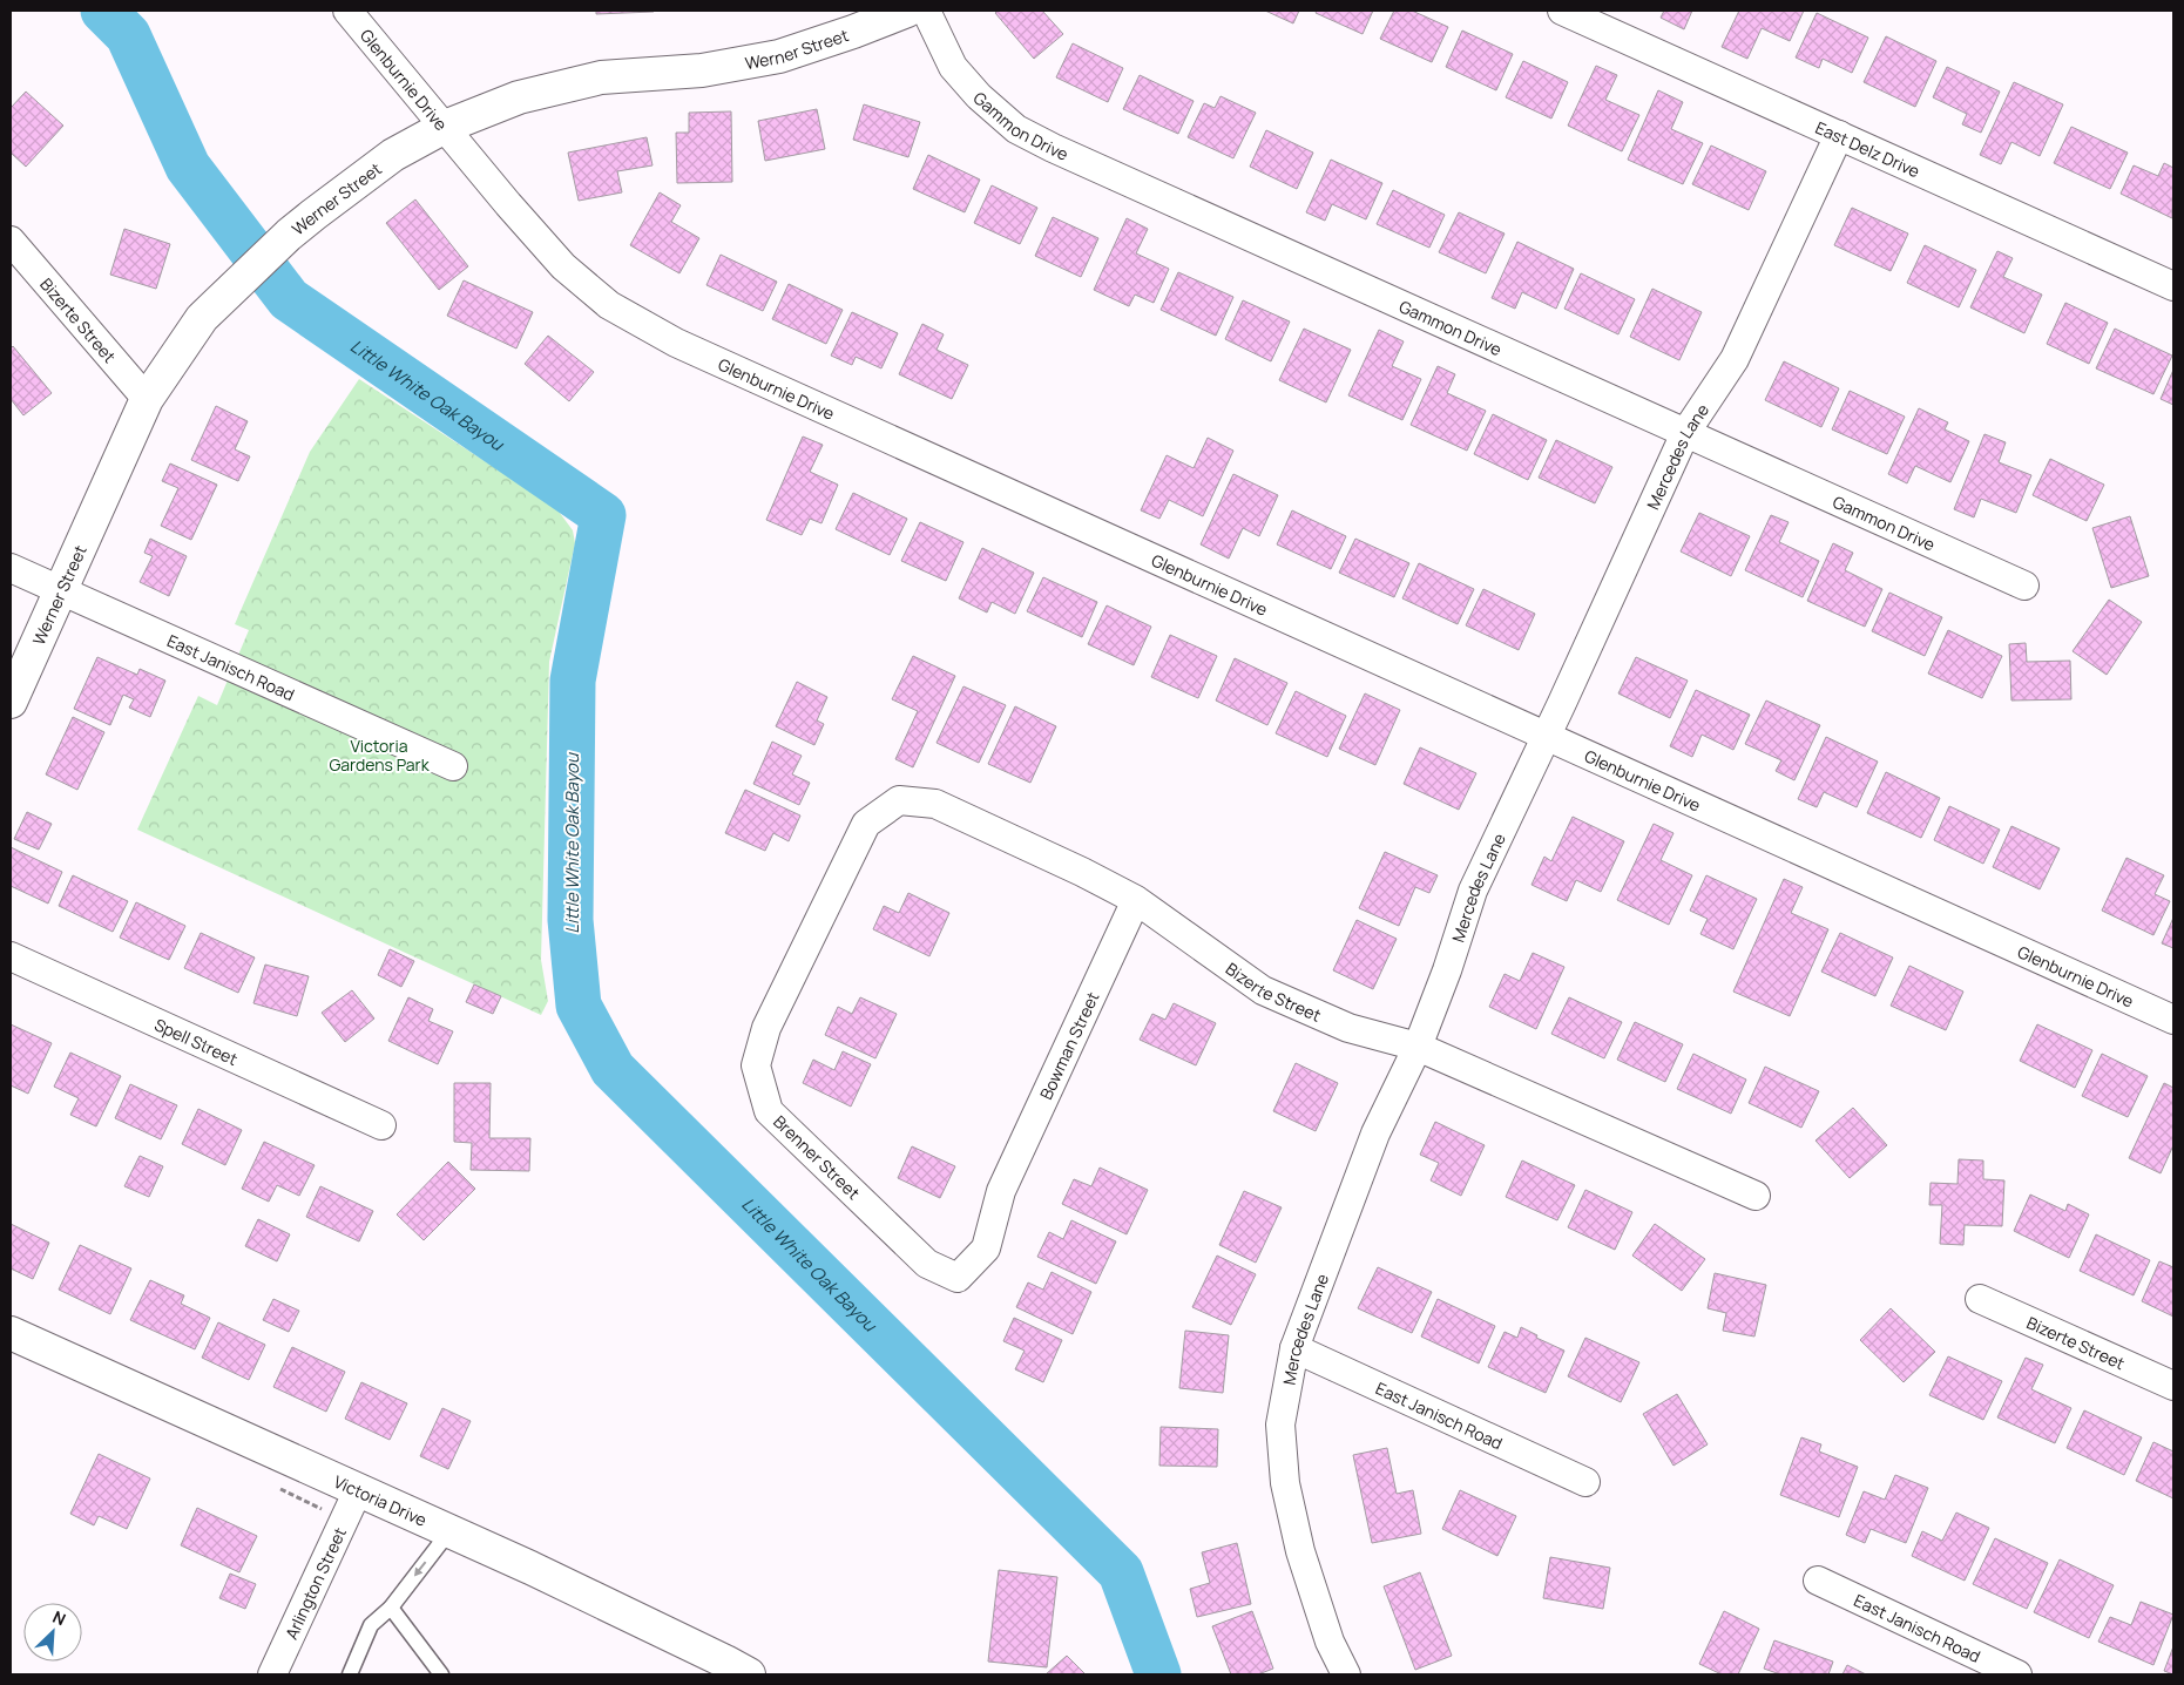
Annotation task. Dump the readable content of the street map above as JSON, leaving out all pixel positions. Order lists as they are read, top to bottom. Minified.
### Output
{"streets":{"street":["Werner Street","Glenburnie Drive","Gammon Drive","East Delz Drive","Bizerte Street","Mercedes Lane","East Janisch Road","Spell Street","Bowman Street","Brenner Street","Victoria Drive","Arlington Street"]},"crossings":[["Werner Street","Glenburnie Drive"],["Werner Street","Bizerte Street"],["Werner Street","East Janisch Road"],["Glenburnie Drive","Mercedes Lane"],["Gammon Drive","Mercedes Lane"],["East Delz Drive","Mercedes Lane"],["Bizerte Street","Mercedes Lane"],["Bizerte Street","Bowman Street"],["Bizerte Street","Brenner Street"],["Mercedes Lane","East Janisch Road"],["Bowman Street","Brenner Street"],["Victoria Drive","Arlington Street"]],"water":["Little White Oak Bayou"],"parks":["Victoria Gardens Park"],"north":"top right"}
